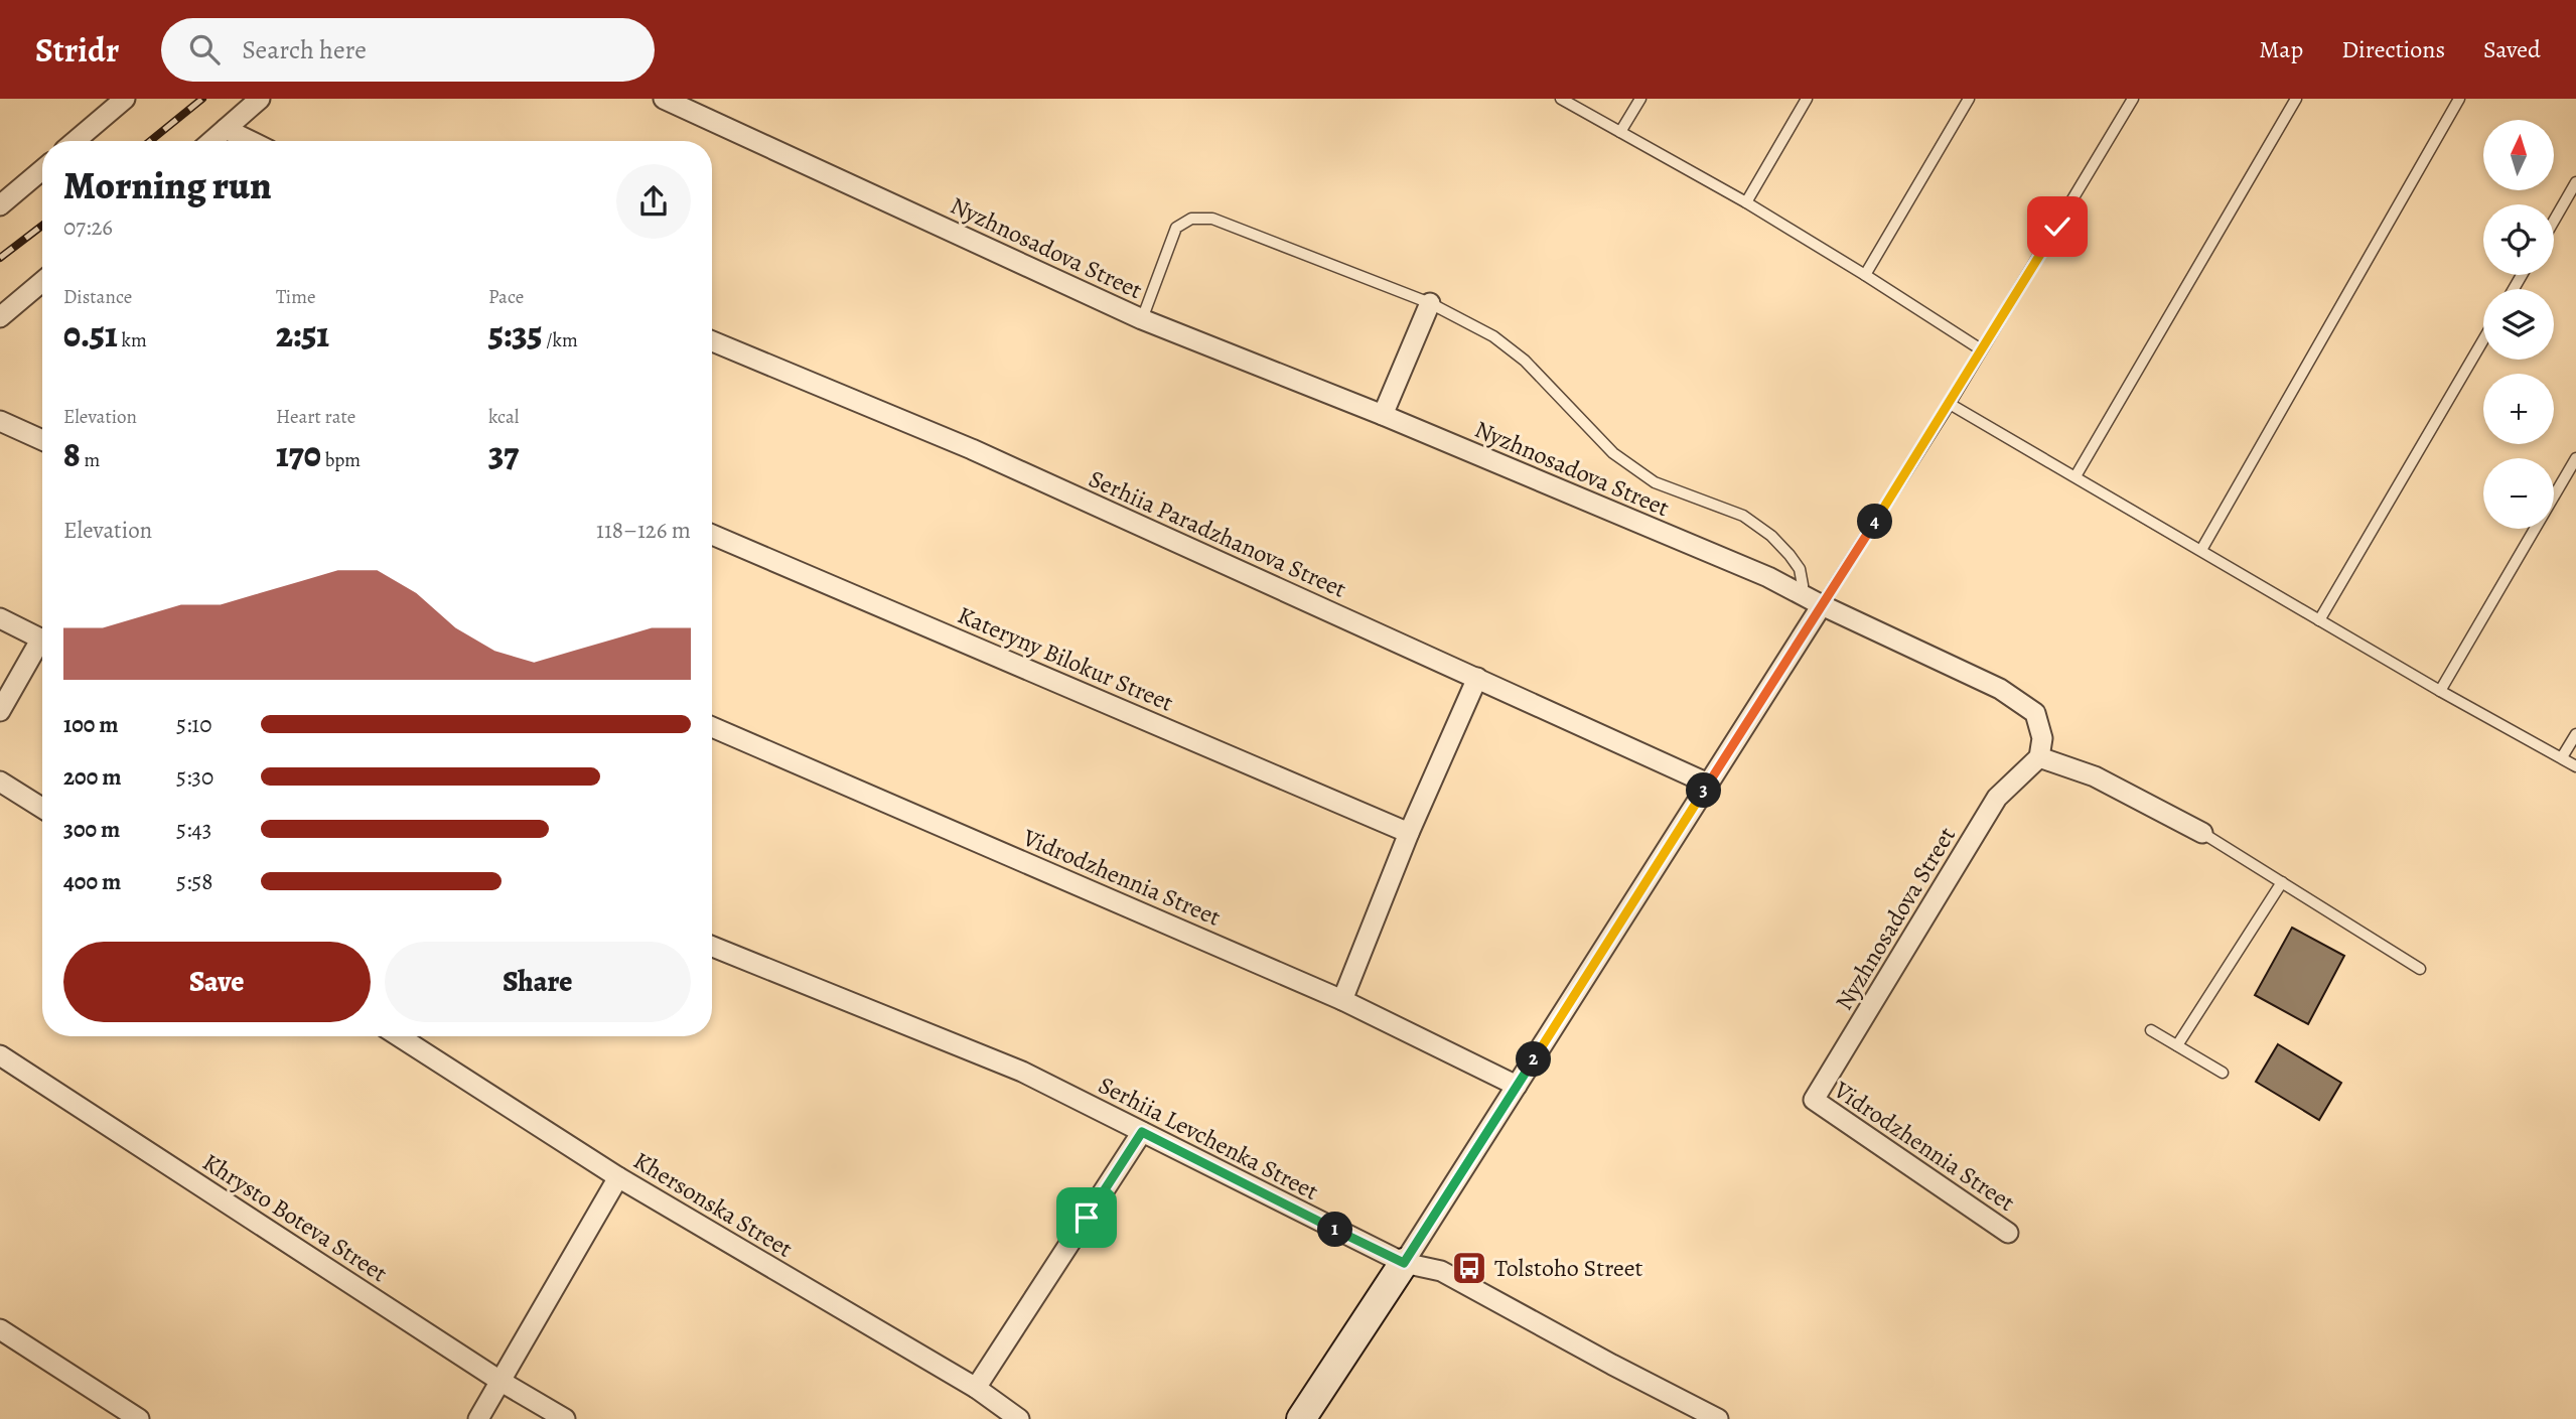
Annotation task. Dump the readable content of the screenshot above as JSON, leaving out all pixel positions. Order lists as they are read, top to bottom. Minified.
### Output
{"streets":{"street":["Nyzhnosadova Street","Serhiia Paradzhanova Street","Kateryny Bilokur Street","Vidrodzhennia Street","Serhiia Levchenka Street","Khersonska Street","Khrysto Boteva Street"]},"crossings":[["Nyzhnosadova Street","Vidrodzhennia Street"]],"places":{"bus stop":["Tolstoho Street"]},"north":"top","page":{"header":"Stridr","search":"Search here","nav":["Map","Directions","Saved"],"map_buttons":["+","−"],"heading":["Morning run","07:26"],"stats":[["Distance","0.51 km"],["Time","2:51"],["Pace","5:35 /km"],["Elevation","8 m"],["Heart rate","170 bpm"],["kcal","37"]],"chart":["Elevation","118–126 m"],"pins":["4","3","2","1"],"list":[{"name":"100 m","note":"5:10"},{"name":"200 m","note":"5:30"},{"name":"300 m","note":"5:43"},{"name":"400 m","note":"5:58"}],"buttons":["Save","Share"]}}
